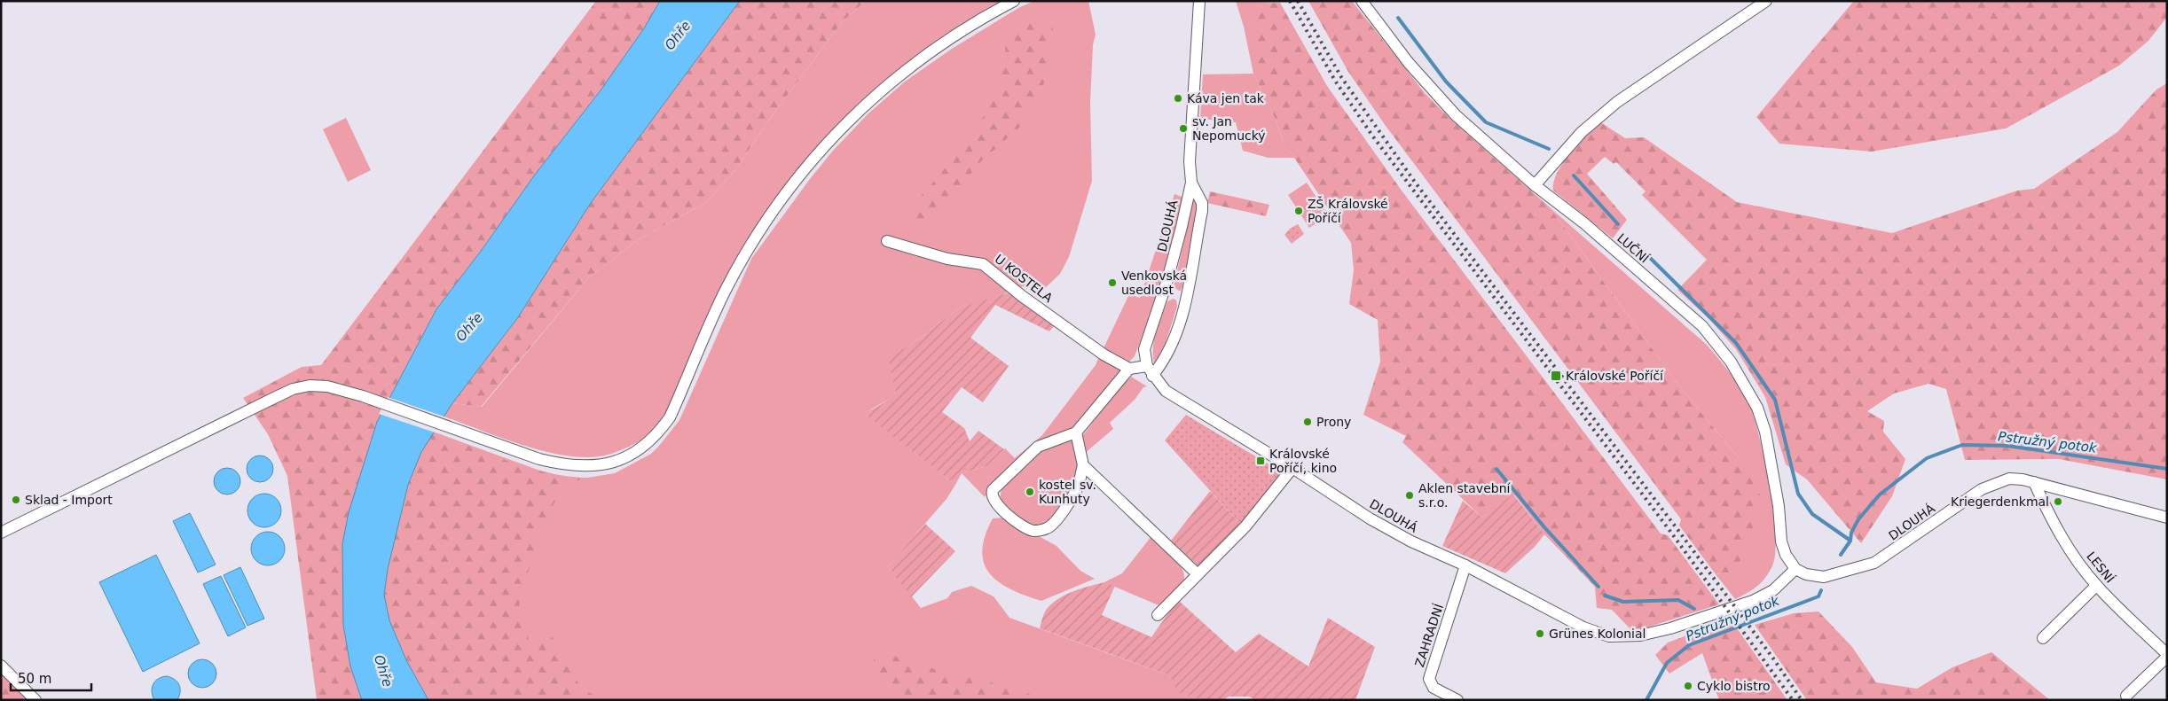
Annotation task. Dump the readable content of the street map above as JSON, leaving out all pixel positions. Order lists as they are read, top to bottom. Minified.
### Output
{"streets":{"street":["DLOUHÁ","LUČNÍ","U KOSTELA","LESNÍ","ZAHRADNÍ"]},"crossings":[["DLOUHÁ","LUČNÍ"],["DLOUHÁ","LESNÍ"],["DLOUHÁ","ZAHRADNÍ"]],"water":["Ohře","Pstružný potok"],"places":{"other":["Káva jen tak","sv. Jan Nepomucký","ZŠ Královské Poříčí","Venkovská usedlost","Prony","kostel sv. Kunhuty","Aklen stavební s.r.o.","Sklad - Import","Kriegerdenkmal","Grünes Kolonial","Cyklo bistro"],"transit":["Královské Poříčí","Královské Poříčí, kino"]},"scale_bar":"50 m"}
